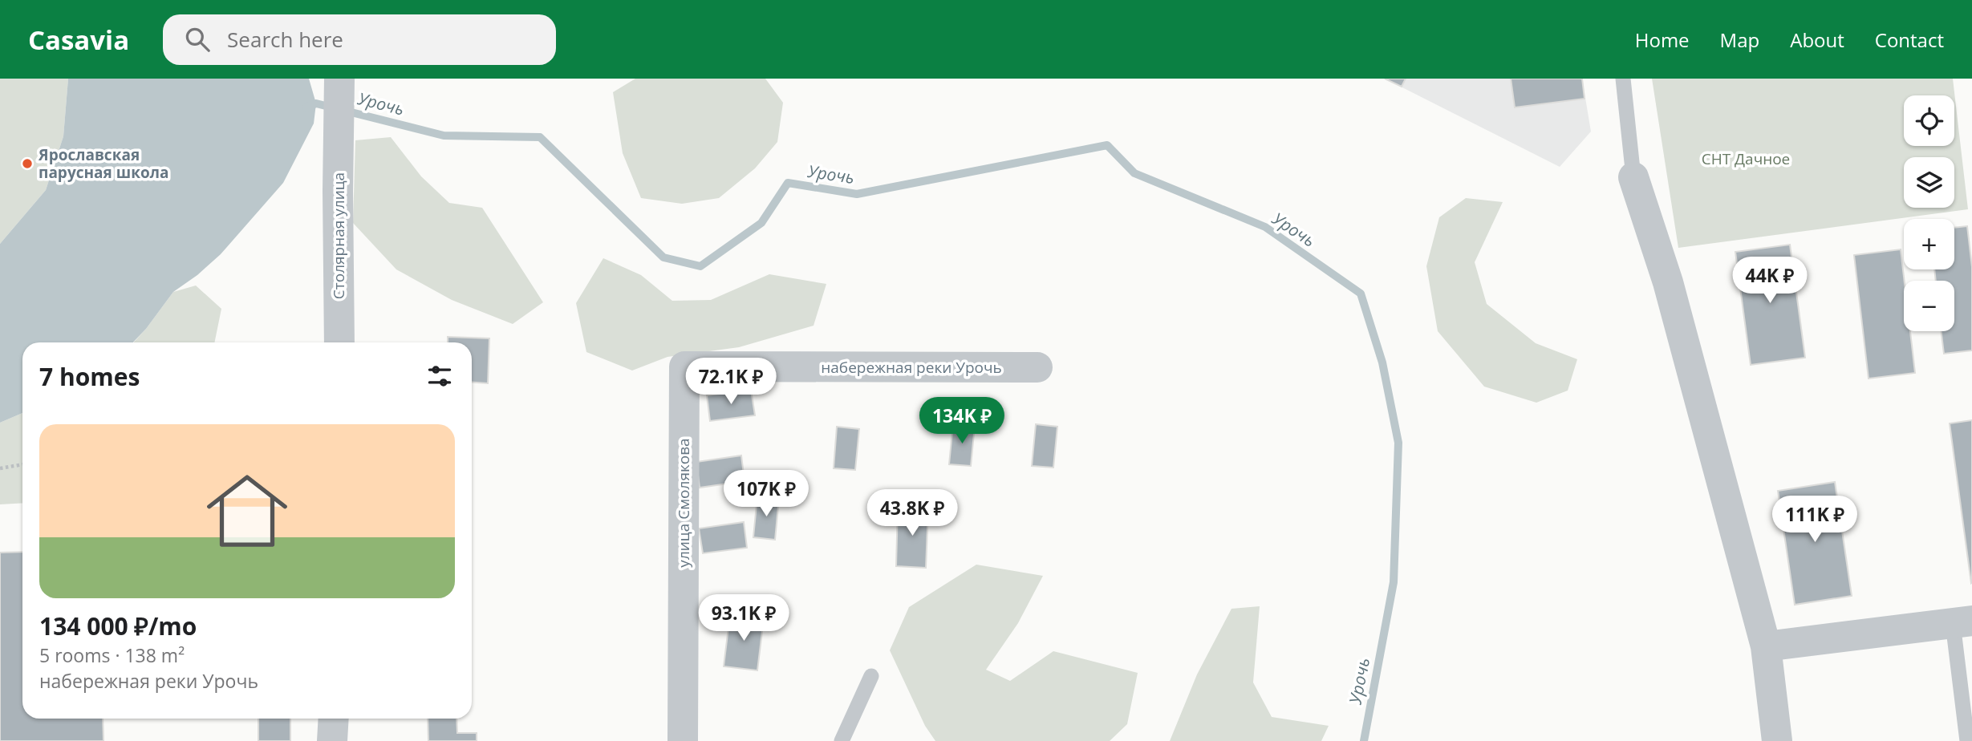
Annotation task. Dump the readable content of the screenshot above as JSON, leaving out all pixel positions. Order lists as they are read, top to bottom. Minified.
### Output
{"streets":{"street":["Столярная улица","набережная реки Урочь","улица Смолякова"]},"crossings":[["набережная реки Урочь","улица Смолякова"]],"water":["Урочь"],"parks":["СНТ Дачное"],"places":["Ярославская парусная школа"],"page":{"header":"Casavia","search":"Search here","nav":["Home","Map","About","Contact"],"map_buttons":["+","−"],"price":["44K ₽","72.1K ₽","134K ₽","107K ₽","43.8K ₽","111K ₽","93.1K ₽"],"heading":"7 homes","list":[{"name":"134 000 ₽/mo","note":"5 rooms · 138 m² · набережная реки Урочь"}]}}
